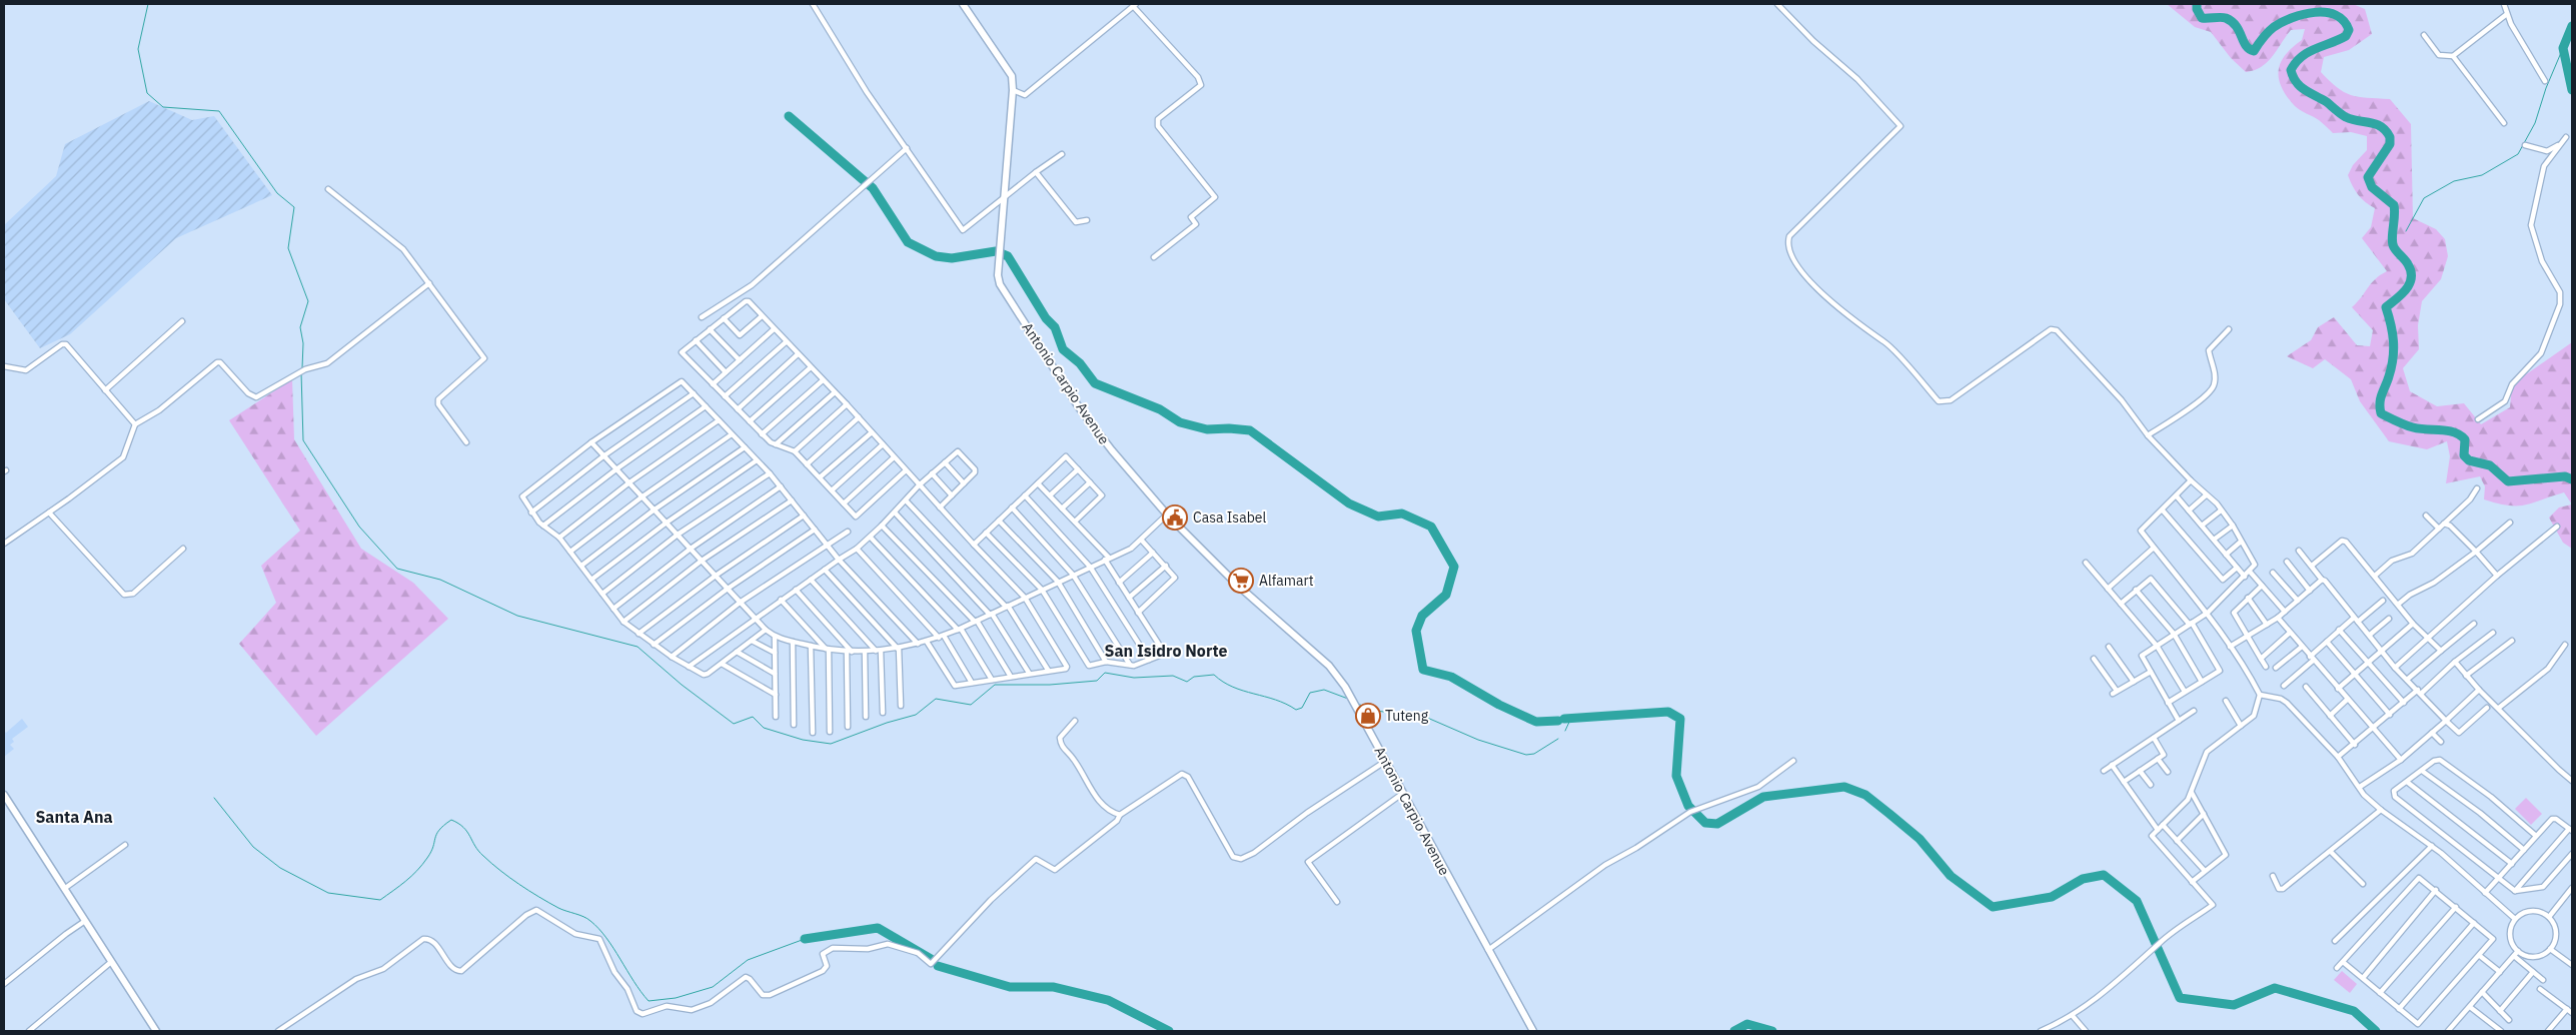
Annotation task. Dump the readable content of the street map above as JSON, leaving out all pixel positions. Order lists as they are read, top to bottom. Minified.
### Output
{"streets":{"street":["Antonio Carpio Avenue"]},"districts":["San Isidro Norte","Santa Ana"],"places":{"public building":["Casa Isabel"],"supermarket":["Alfamart"],"shop":["Tuteng"]}}
